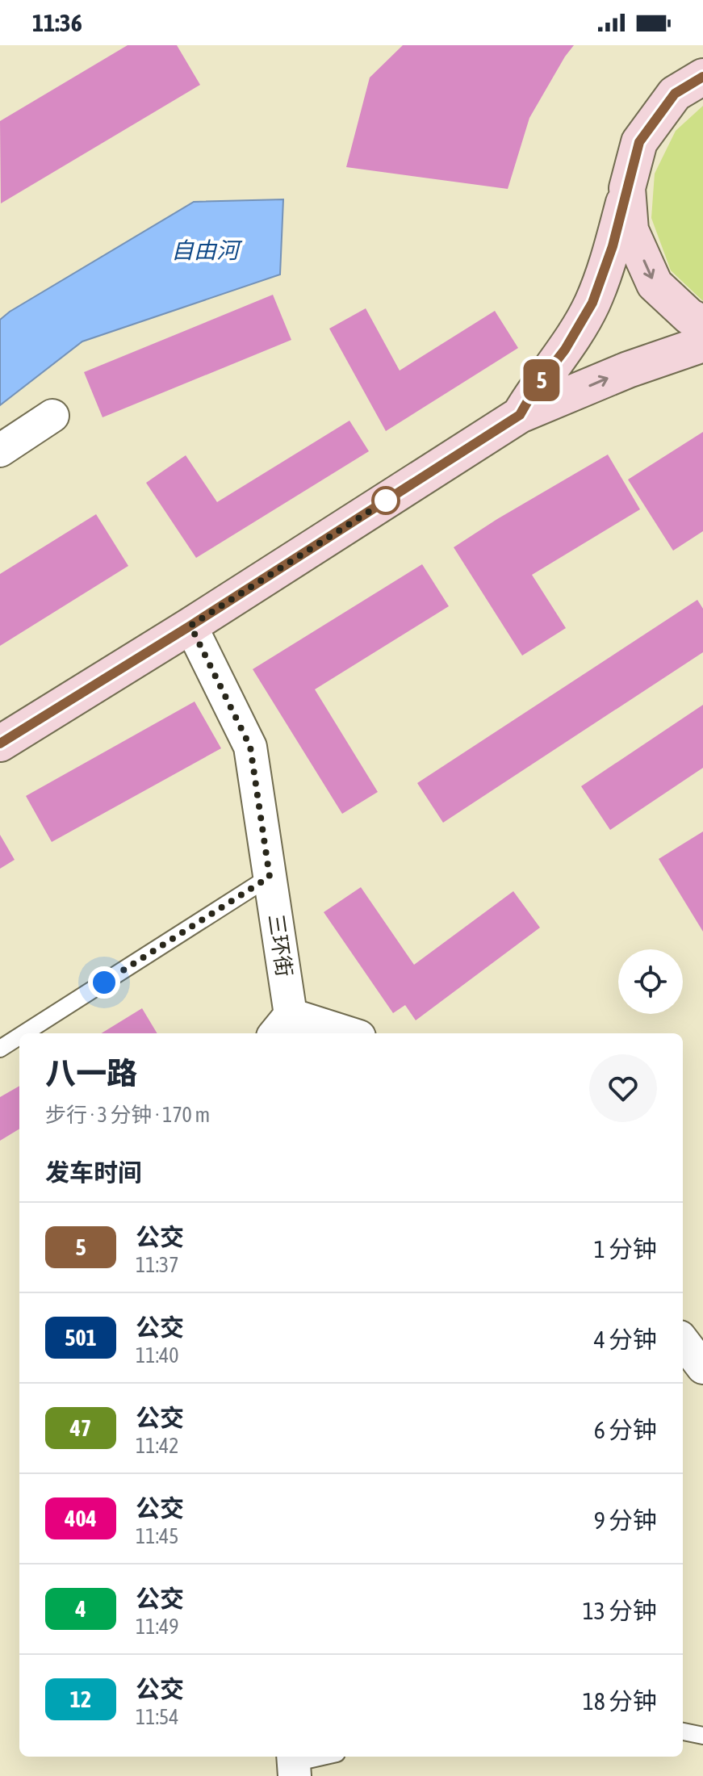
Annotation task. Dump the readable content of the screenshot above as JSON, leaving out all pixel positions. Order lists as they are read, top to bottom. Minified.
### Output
{"streets":{"street":["三环街"]},"water":["自由河"],"lines":["bus line 5"],"page":{"status":"11:36","on_map":"5","heading":[["八一路","步行 · 3 分钟 · 170 m"],"发车时间"],"list":[{"mark":"5","name":"公交","note":"11:37","value":"1 分钟"},{"mark":"501","name":"公交","note":"11:40","value":"4 分钟"},{"mark":"47","name":"公交","note":"11:42","value":"6 分钟"},{"mark":"404","name":"公交","note":"11:45","value":"9 分钟"},{"mark":"4","name":"公交","note":"11:49","value":"13 分钟"},{"mark":"12","name":"公交","note":"11:54","value":"18 分钟"}]}}
